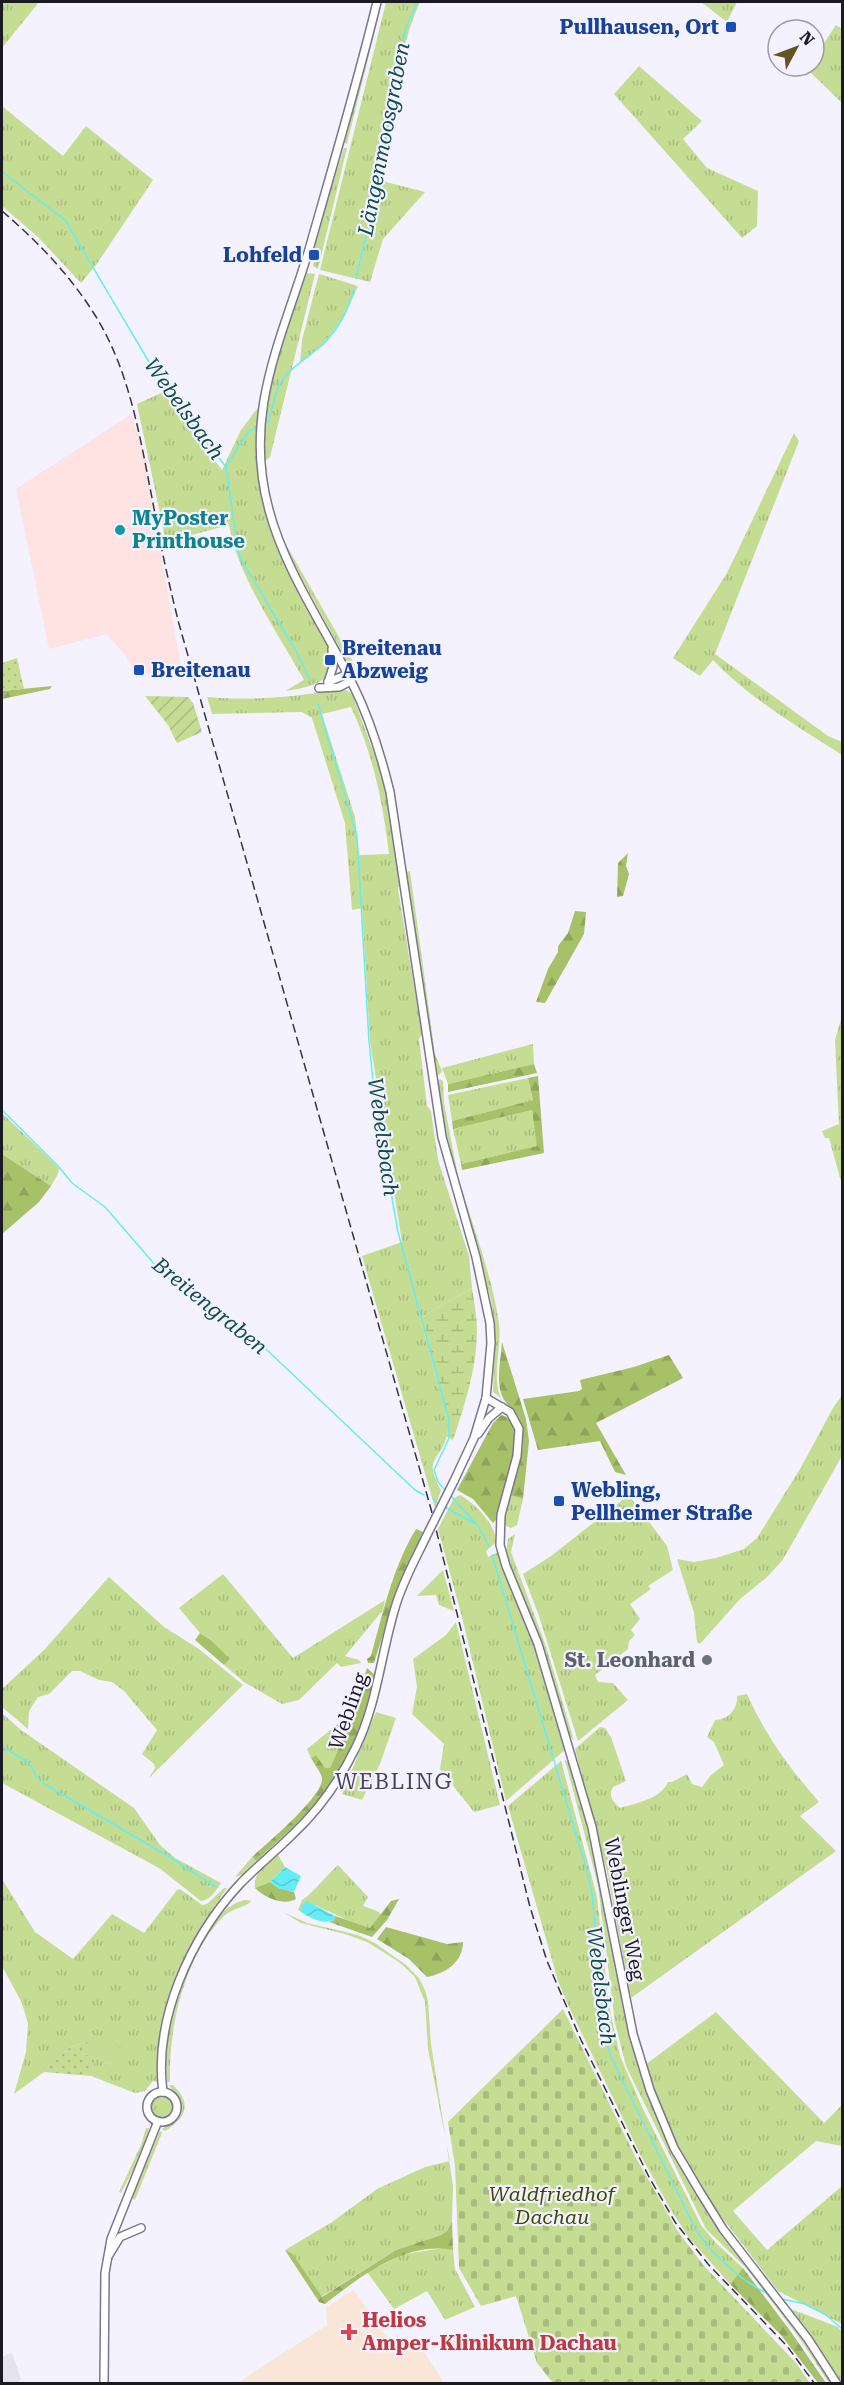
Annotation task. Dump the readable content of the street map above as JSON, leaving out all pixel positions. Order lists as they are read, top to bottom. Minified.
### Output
{"streets":{"main road":["Webling","Weblinger Weg"]},"districts":["WEBLING"],"water":["Längenmoosgraben","Webelsbach","Breitengraben"],"parks":["Waldfriedhof Dachau"],"places":{"transit":["Pullhausen, Ort","Lohfeld","Breitenau Abzweig","Breitenau","Webling, Pellheimer Straße"],"other":["MyPoster Printhouse","St. Leonhard"],"health":["Helios Amper-Klinikum Dachau"]},"north":"top right"}
